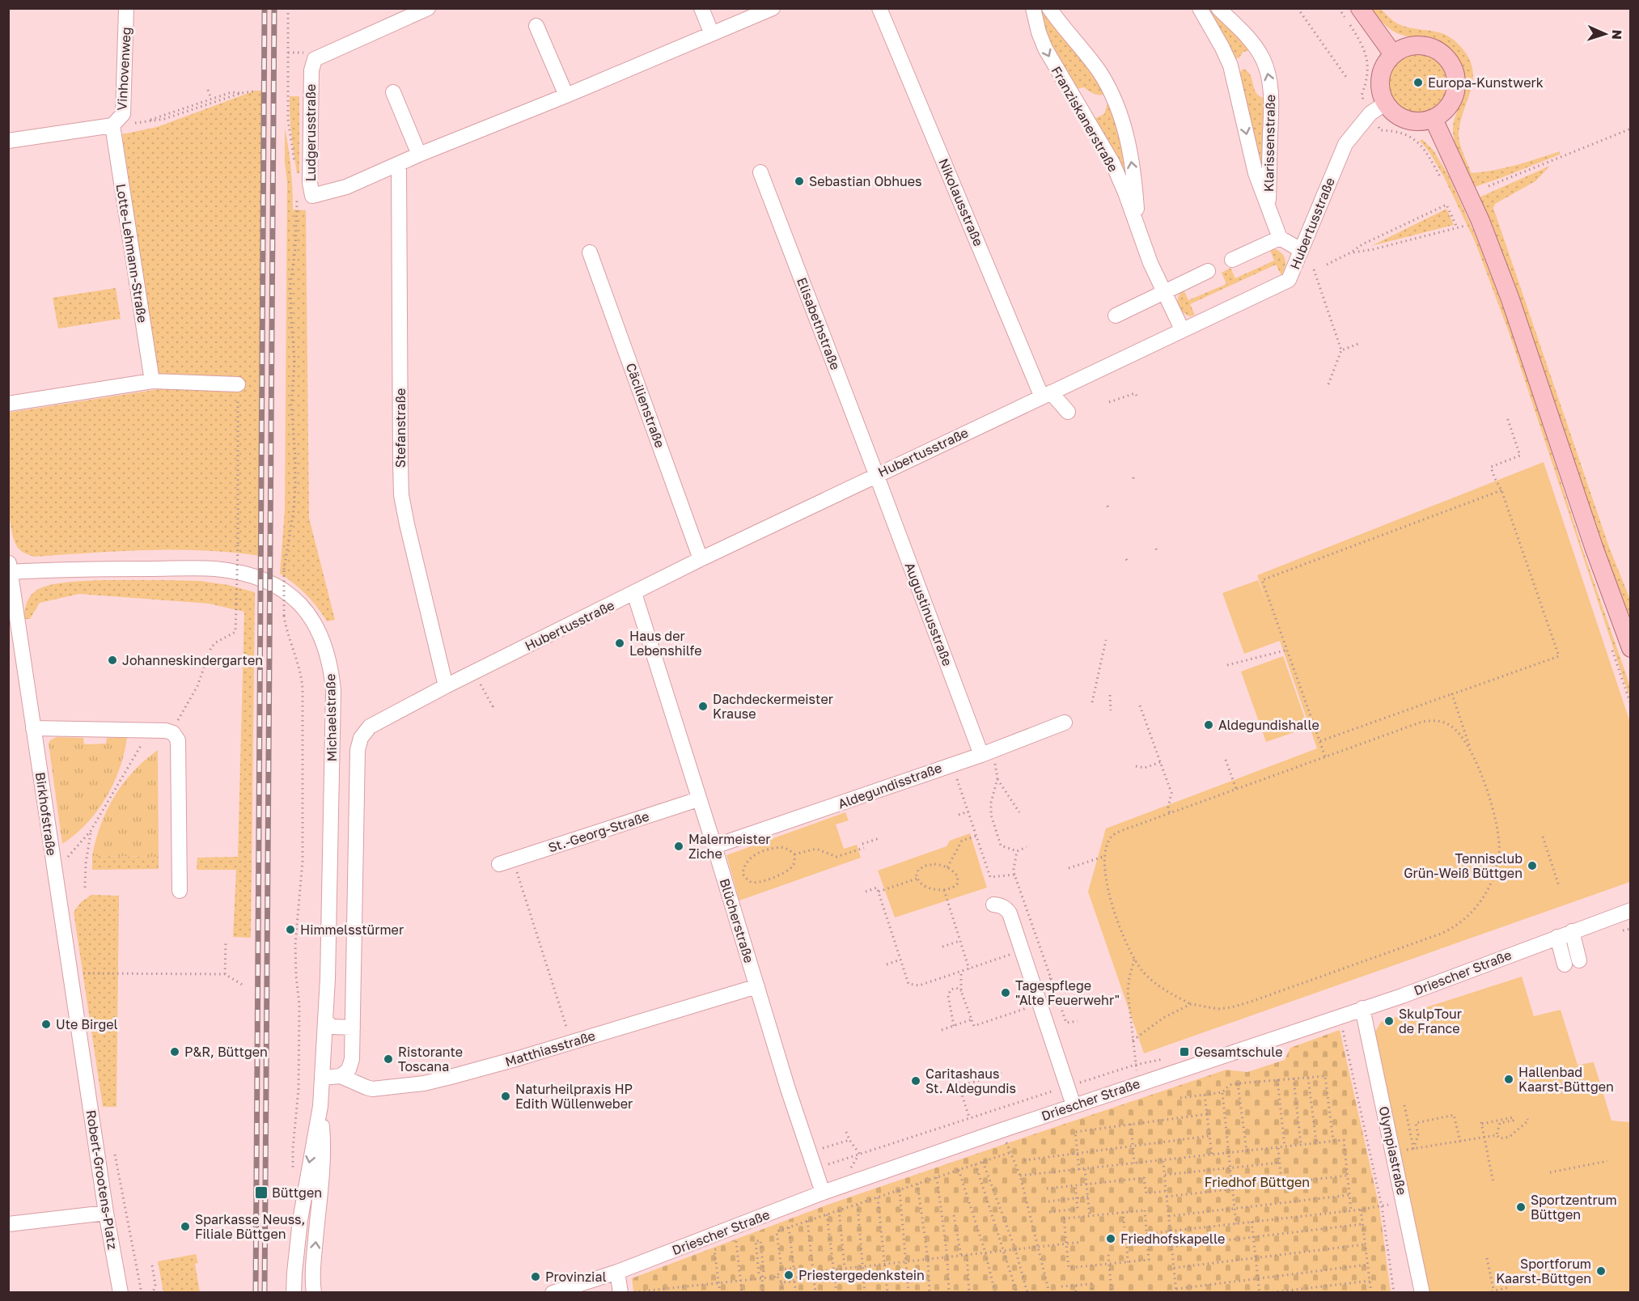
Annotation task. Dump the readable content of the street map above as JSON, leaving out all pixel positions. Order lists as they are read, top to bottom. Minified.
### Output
{"streets":{"street":["Vinhovenweg","Franziskanerstraße","Ludgerusstraße","Klarissenstraße","Nikolausstraße","Hubertusstraße","Lotte-Lehmann-Straße","Elisabethstraße","Cäcilienstraße","Stefanstraße","Augustinusstraße","Michaelstraße","Aldegundisstraße","Birkhofstraße","St.-Georg-Straße","Blücherstraße","Driescher Straße","Matthiasstraße","Olympiastraße","Robert-Grootens-Platz"]},"crossings":[["Vinhovenweg","Lotte-Lehmann-Straße"],["Franziskanerstraße","Hubertusstraße"],["Ludgerusstraße","Stefanstraße"],["Klarissenstraße","Hubertusstraße"],["Nikolausstraße","Hubertusstraße"],["Hubertusstraße","Elisabethstraße"],["Hubertusstraße","Cäcilienstraße"],["Hubertusstraße","Stefanstraße"],["Hubertusstraße","Augustinusstraße"],["Hubertusstraße","Michaelstraße"],["Hubertusstraße","Blücherstraße"],["Elisabethstraße","Augustinusstraße"],["Augustinusstraße","Aldegundisstraße"],["Michaelstraße","Birkhofstraße"],["Michaelstraße","Matthiasstraße"],["Aldegundisstraße","Blücherstraße"],["Birkhofstraße","Robert-Grootens-Platz"],["St.-Georg-Straße","Blücherstraße"],["Blücherstraße","Driescher Straße"],["Blücherstraße","Matthiasstraße"],["Driescher Straße","Olympiastraße"]],"parks":["Friedhof Büttgen"],"places":{"other":["Europa-Kunstwerk","Sebastian Obhues","Haus der Lebenshilfe","Johanneskindergarten","Dachdeckermeister Krause","Aldegundishalle","Malermeister Ziche","Tennisclub Grün-Weiß Büttgen","Himmelsstürmer","Tagespflege \"Alte Feuerwehr\"","SkulpTour de France","Ute Birgel","P&R, Büttgen","Ristorante Toscana","Hallenbad Kaarst-Büttgen","Caritashaus St. Aldegundis","Naturheilpraxis HP Edith Wüllenweber","Sportzentrum Büttgen","Sparkasse Neuss, Filiale Büttgen","Friedhofskapelle","Sportforum Kaarst-Büttgen","Priestergedenkstein","Provinzial"],"transit":["Gesamtschule","Büttgen"]},"north":"right"}
